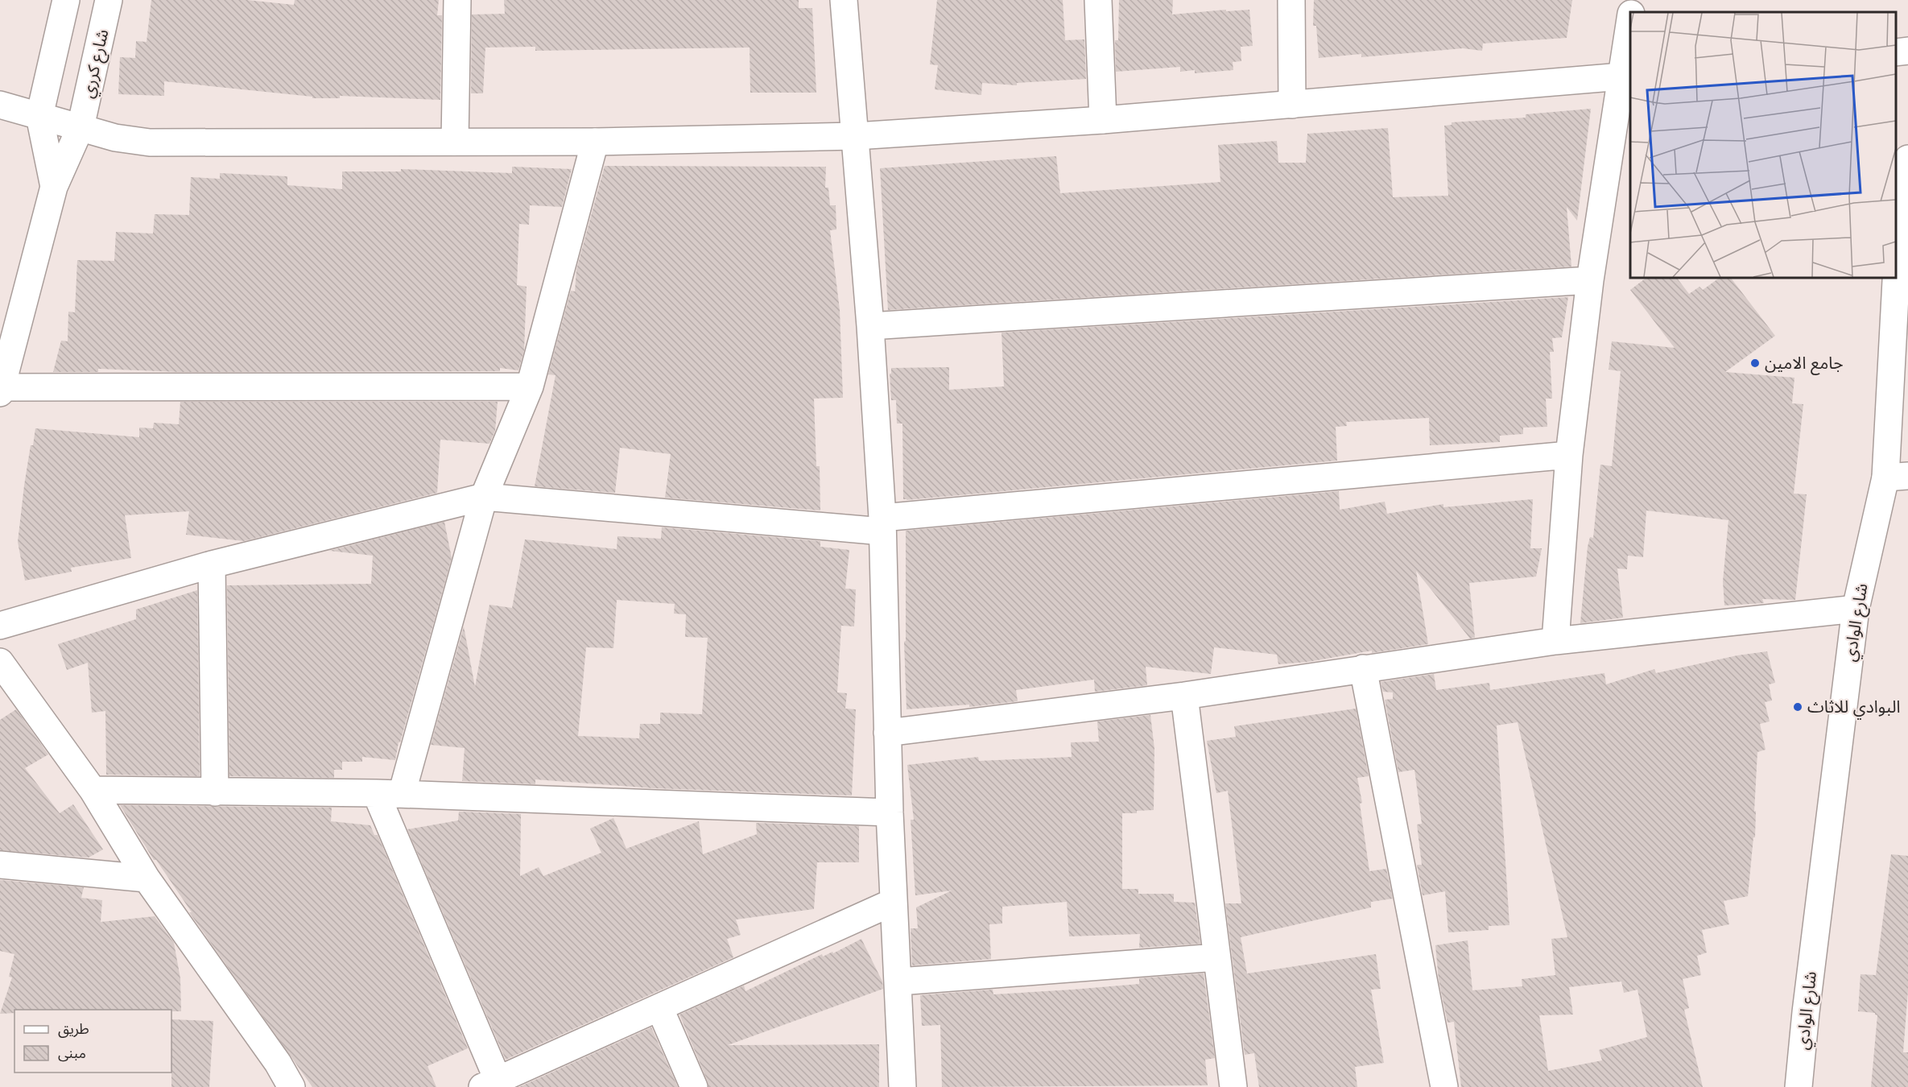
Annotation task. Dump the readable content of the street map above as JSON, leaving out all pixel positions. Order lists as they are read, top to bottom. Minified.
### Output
{"streets":{"street":["شارع كرري","شارع الوادي"]},"places":["جامع الامين","البوادي للاثاث"],"legend":["طريق","مبنى"]}
